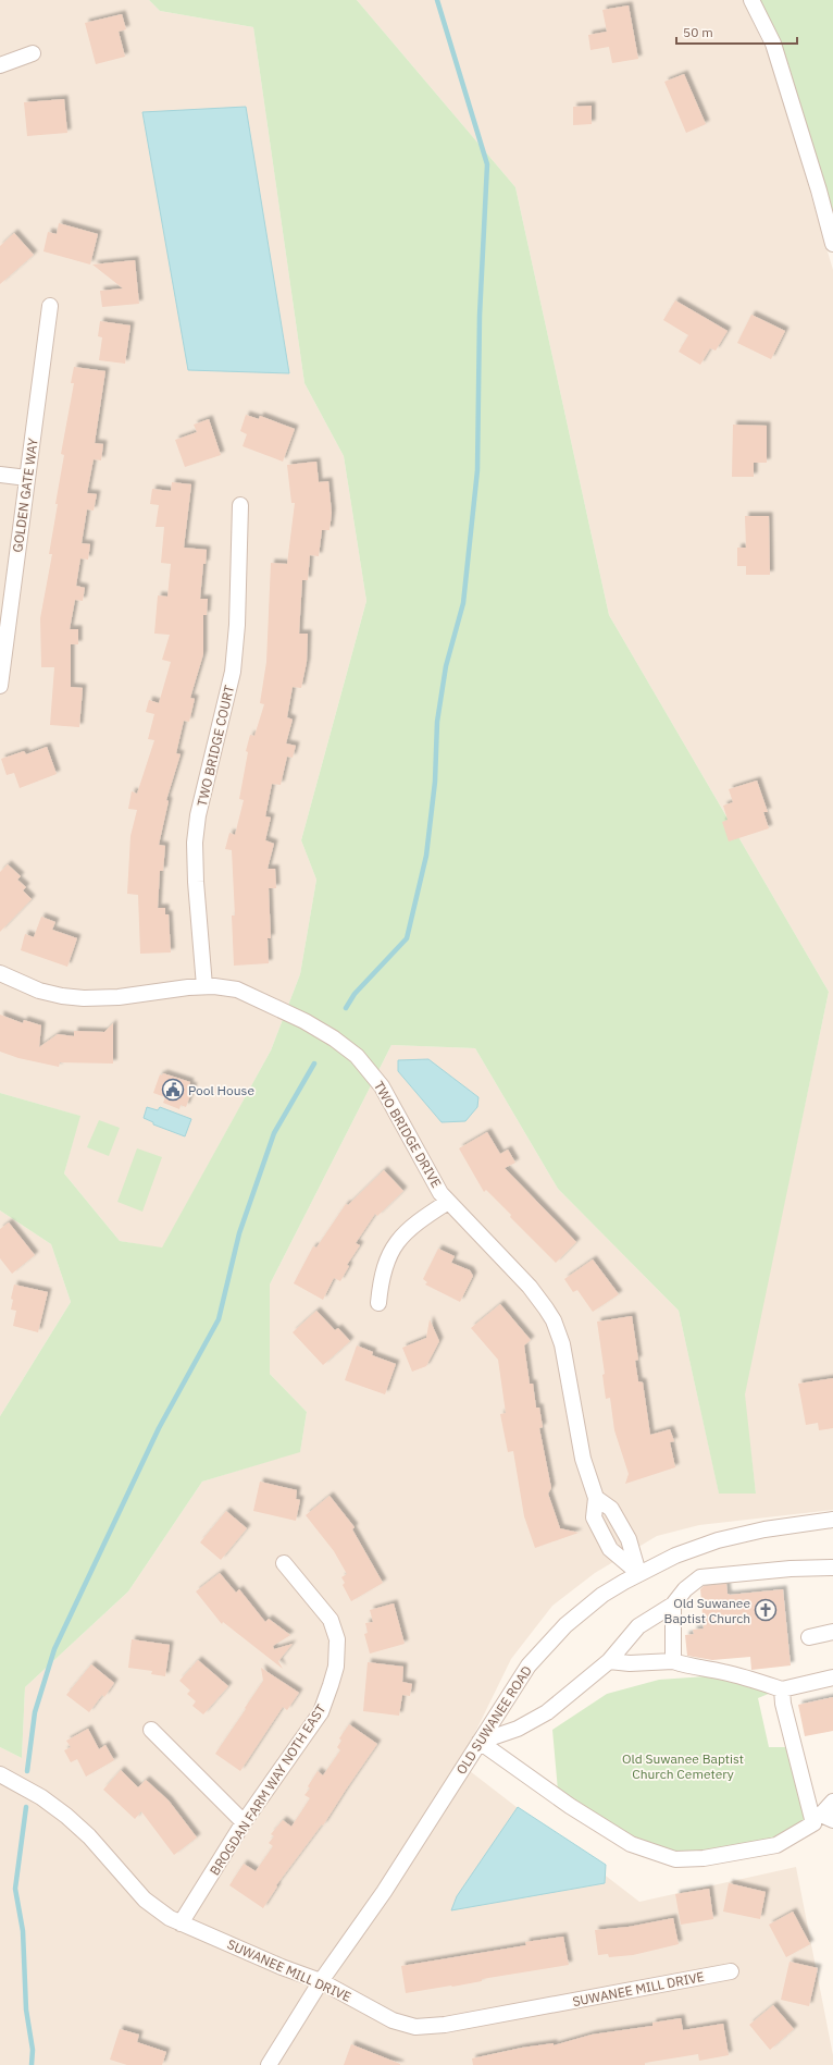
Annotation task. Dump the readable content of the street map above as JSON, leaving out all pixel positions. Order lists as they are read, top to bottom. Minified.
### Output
{"streets":{"street":["GOLDEN GATE WAY","TWO BRIDGE COURT","TWO BRIDGE DRIVE","OLD SUWANEE ROAD","BROGDAN FARM WAY NOTH EAST","SUWANEE MILL DRIVE"]},"crossings":[["TWO BRIDGE COURT","TWO BRIDGE DRIVE"],["TWO BRIDGE DRIVE","OLD SUWANEE ROAD"],["OLD SUWANEE ROAD","SUWANEE MILL DRIVE"],["BROGDAN FARM WAY NOTH EAST","SUWANEE MILL DRIVE"]],"parks":["Old Suwanee Baptist Church Cemetery"],"places":{"public building":["Pool House"],"church":["Old Suwanee Baptist Church"]},"scale_bar":"50 m"}
